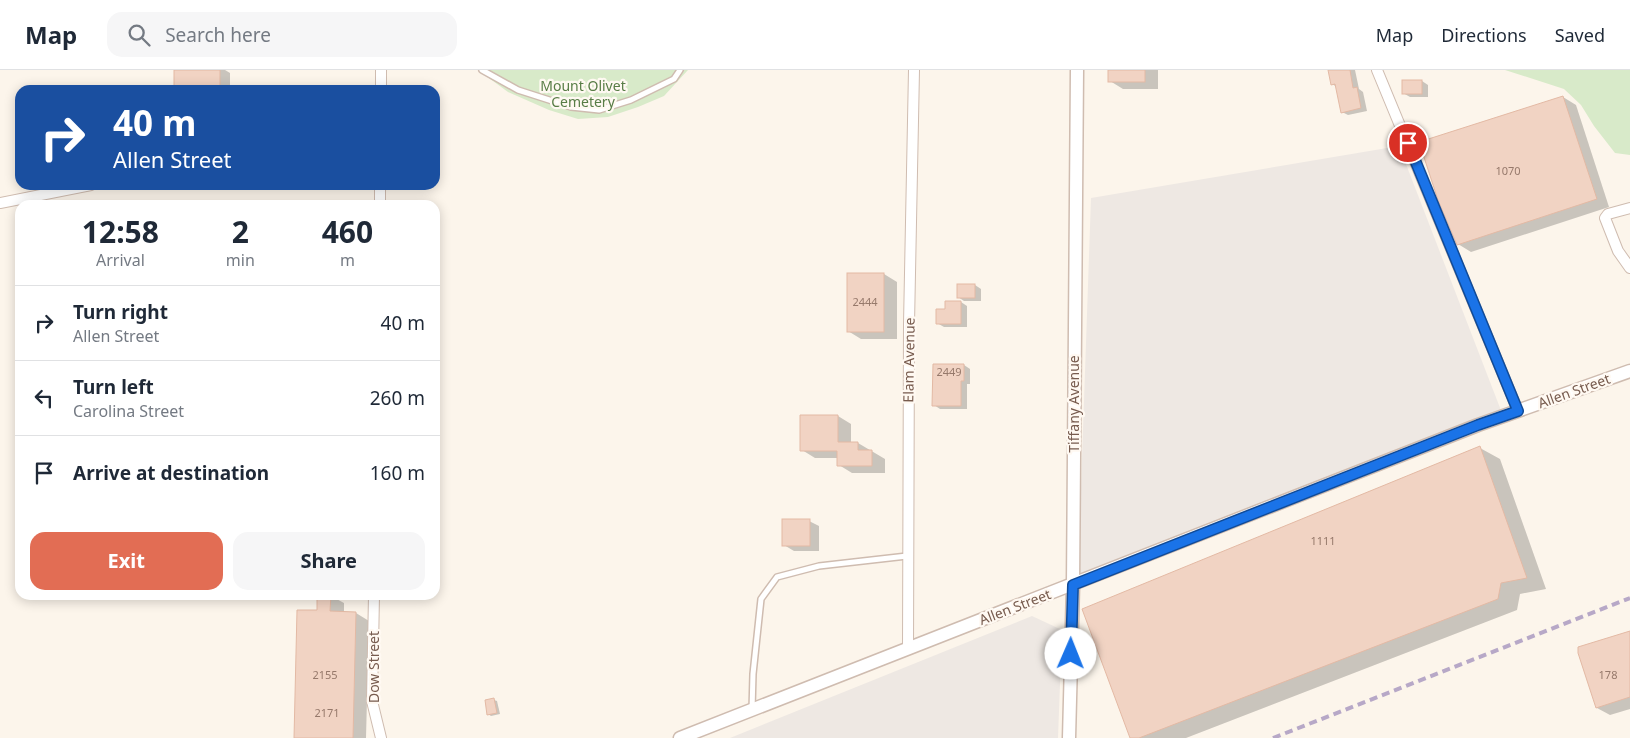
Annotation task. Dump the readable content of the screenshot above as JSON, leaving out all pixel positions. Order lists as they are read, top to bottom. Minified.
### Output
{"streets":{"street":["Elam Avenue","Allen Street","Tiffany Avenue","Dow Street"]},"crossings":[["Elam Avenue","Allen Street"],["Allen Street","Tiffany Avenue"]],"parks":["Mount Olivet Cemetery"],"house_numbers":["1070","2444","2449","1111","2155","178","2171"],"page":{"header":"Map","search":"Search here","nav":["Map","Directions","Saved"],"turn":["40 m","Allen Street"],"eta":["12:58","Arrival","2","min","460","m"],"list":[{"name":"Turn right","note":"Allen Street","value":"40 m"},{"name":"Turn left","note":"Carolina Street","value":"260 m"},{"name":"Arrive at destination","value":"160 m"}],"buttons":["Exit","Share"]}}
